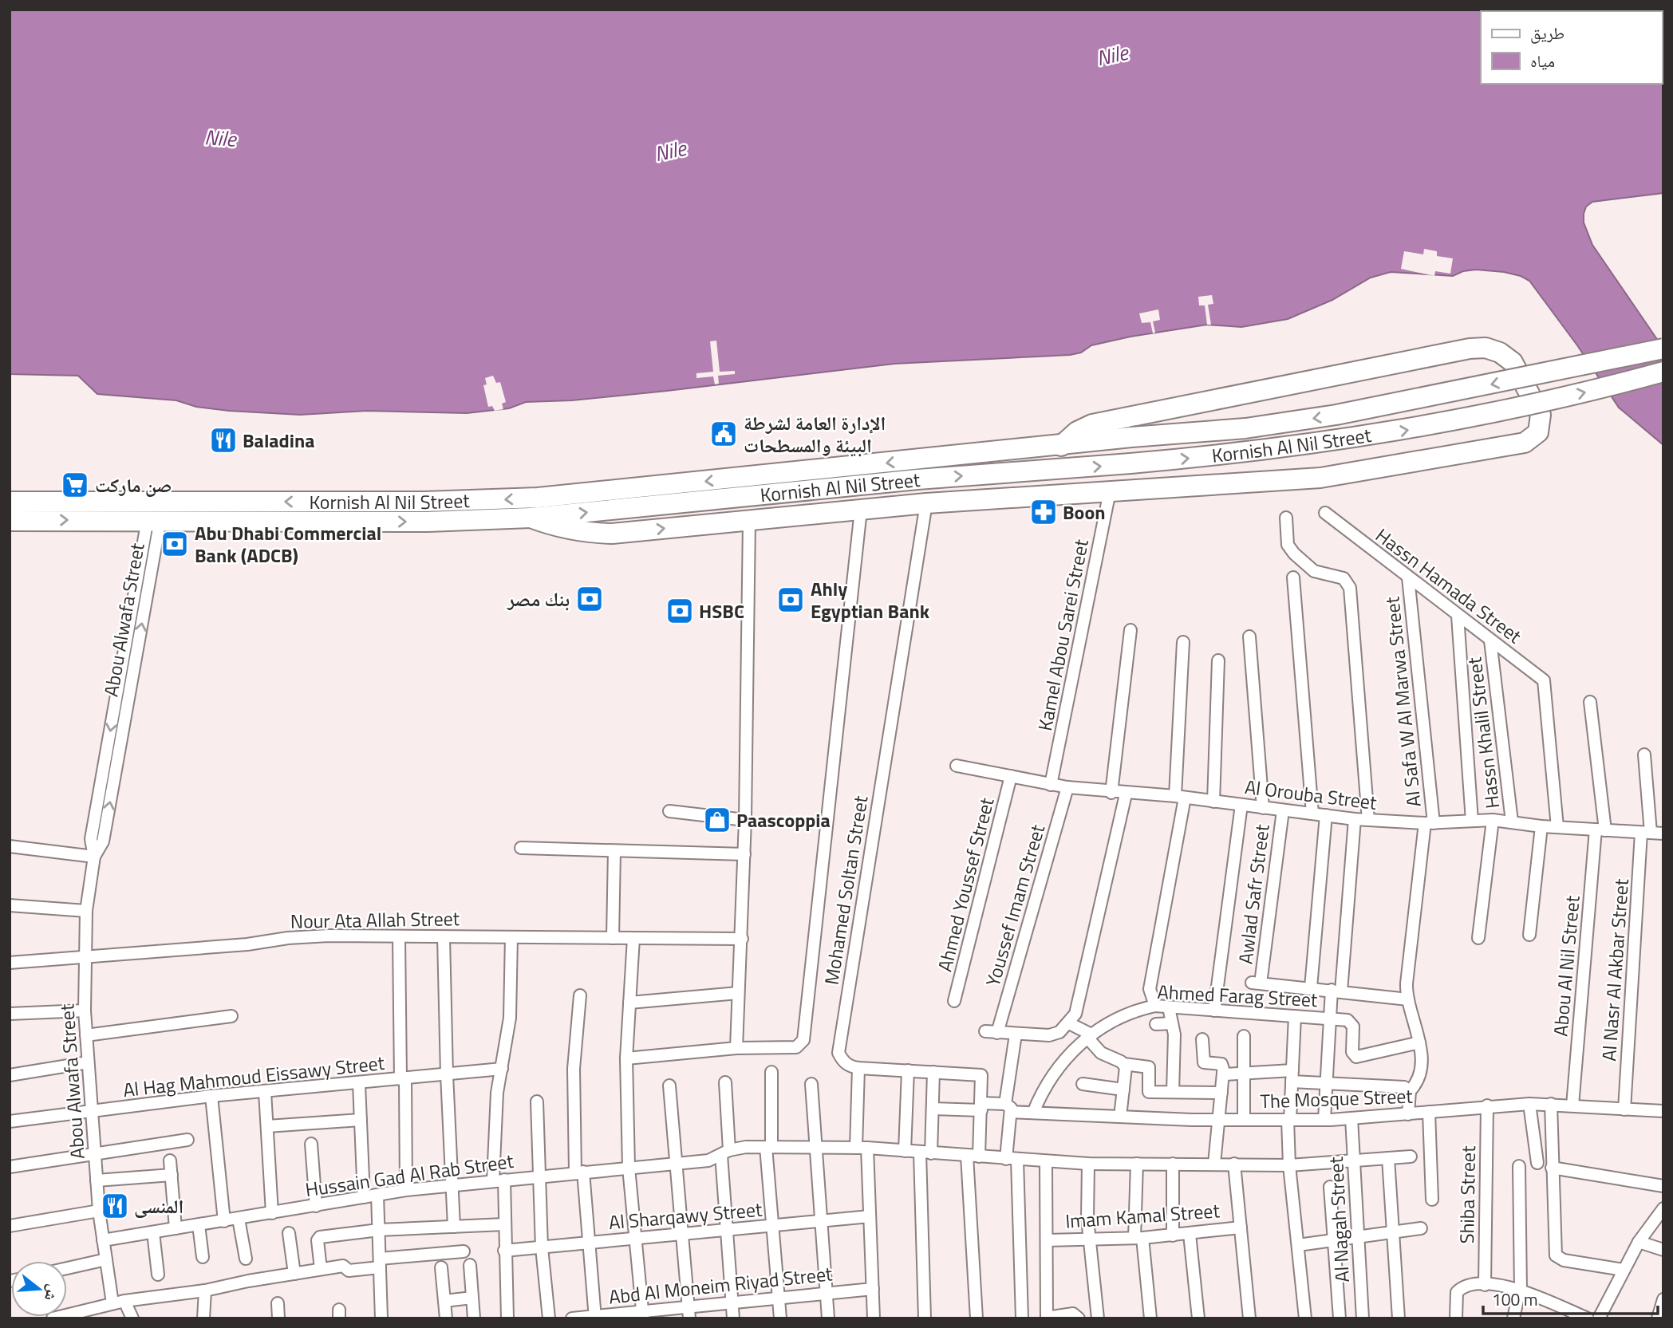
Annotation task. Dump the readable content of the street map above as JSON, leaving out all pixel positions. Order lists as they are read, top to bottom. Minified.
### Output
{"streets":{"highway":["Kornish Al Nil Street"],"street":["Hassn Hamada Street","Abou Alwafa Street","Kamel Abou Sarei Street","Al Safa W Al Marwa Street","Hassn Khalil Street","Al Orouba Street","Ahmed Youssef Street","Mohamed Soltan Street","Awlad Safr Street","Youssef Imam Street","Nour Ata Allah Street","Abou Al Nil Street","Al Nasr Al Akbar Street","Ahmed Farag Street","Al Hag Mahmoud Eissawy Street","The Mosque Street","Hussain Gad Al Rab Street","Shiba Street","Al Sharqawy Street","Imam Kamal Street","Al Nagah Street","Abd Al Moneim Riyad Street"]},"crossings":[["Kornish Al Nil Street","Abou Alwafa Street"],["Hassn Hamada Street","Al Safa W Al Marwa Street"],["Hassn Hamada Street","Hassn Khalil Street"],["Hassn Hamada Street","Al Orouba Street"],["Abou Alwafa Street","Nour Ata Allah Street"],["Abou Alwafa Street","Al Hag Mahmoud Eissawy Street"],["Abou Alwafa Street","Hussain Gad Al Rab Street"],["Kamel Abou Sarei Street","Al Orouba Street"],["Al Safa W Al Marwa Street","Al Orouba Street"],["Al Safa W Al Marwa Street","Ahmed Farag Street"],["Hassn Khalil Street","Al Orouba Street"],["Al Orouba Street","Ahmed Youssef Street"],["Al Orouba Street","Awlad Safr Street"],["Al Orouba Street","Youssef Imam Street"],["Al Orouba Street","Abou Al Nil Street"],["Al Orouba Street","Al Nasr Al Akbar Street"],["Abou Al Nil Street","The Mosque Street"],["Al Nasr Al Akbar Street","The Mosque Street"],["Ahmed Farag Street","The Mosque Street"],["The Mosque Street","Shiba Street"],["The Mosque Street","Al Nagah Street"],["Hussain Gad Al Rab Street","Al Nagah Street"]],"water":["Nile"],"places":{"public building":["الإدارة العامة لشرطة البيئة والمسطحات"],"restaurant":["Baladina","المنسى"],"supermarket":["صن ماركت"],"pharmacy":["Boon"],"bank":["Abu Dhabi Commercial Bank (ADCB)","بنك مصر","Ahly Egyptian Bank","HSBC"],"shop":["Paascoppia"]},"legend":["طريق","مياه"],"scale_bar":"100 m","north":"right"}
